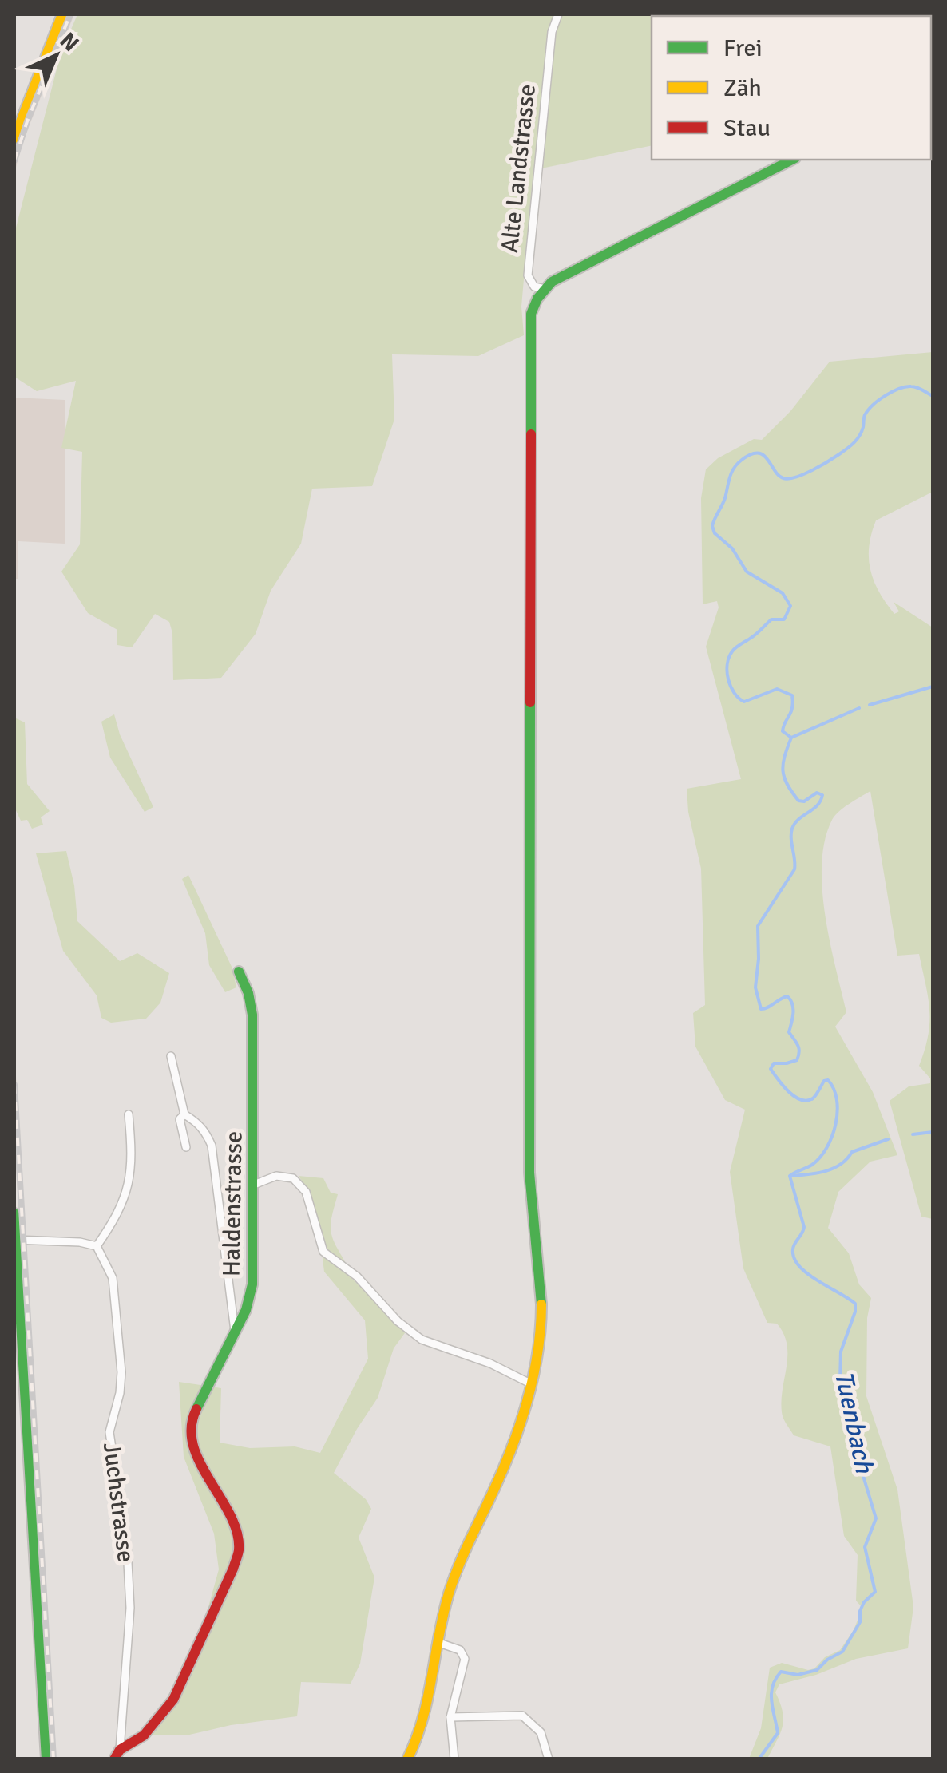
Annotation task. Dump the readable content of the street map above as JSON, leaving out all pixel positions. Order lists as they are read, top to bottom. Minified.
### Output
{"streets":{"street":["Alte Landstrasse","Haldenstrasse","Juchstrasse"]},"crossings":[["Haldenstrasse","Juchstrasse"]],"water":["Tuenbach"],"legend":["Frei","Zäh","Stau"],"north":"top right"}
